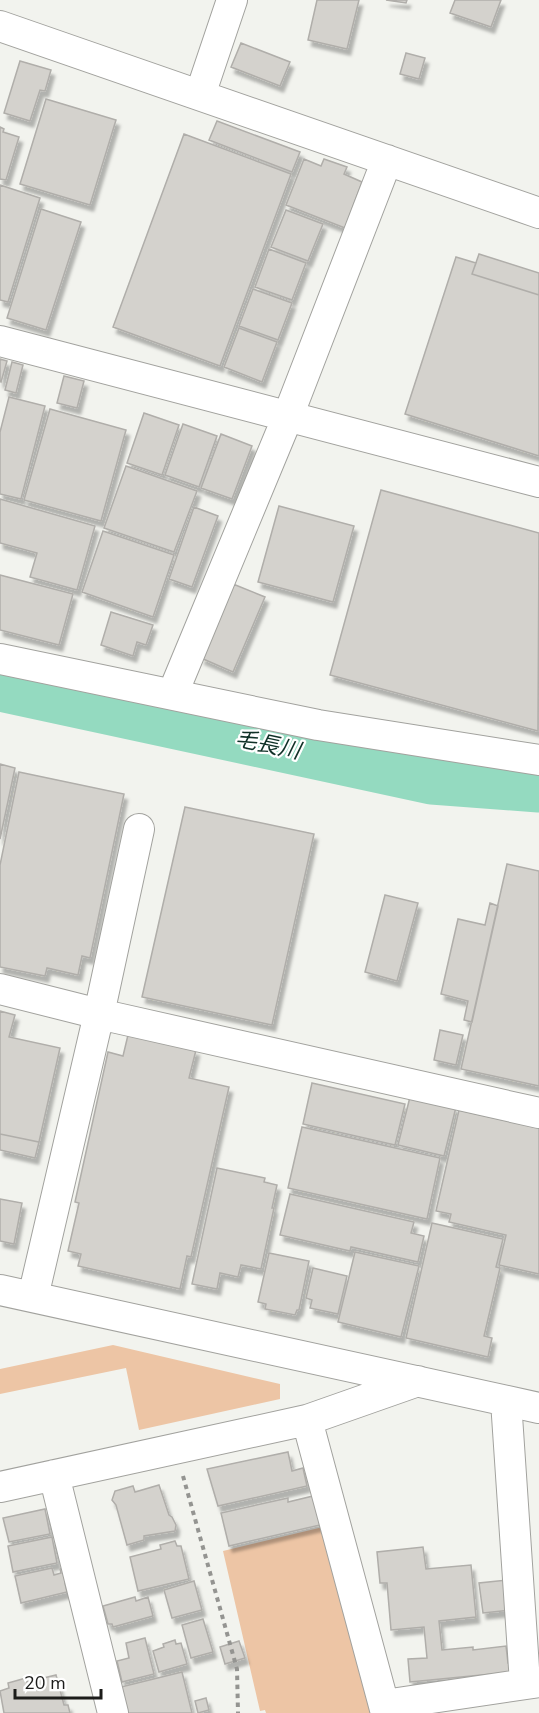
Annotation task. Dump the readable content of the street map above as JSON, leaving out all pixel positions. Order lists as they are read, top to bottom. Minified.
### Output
{"water":["毛長川"],"scale_bar":"20 m"}
